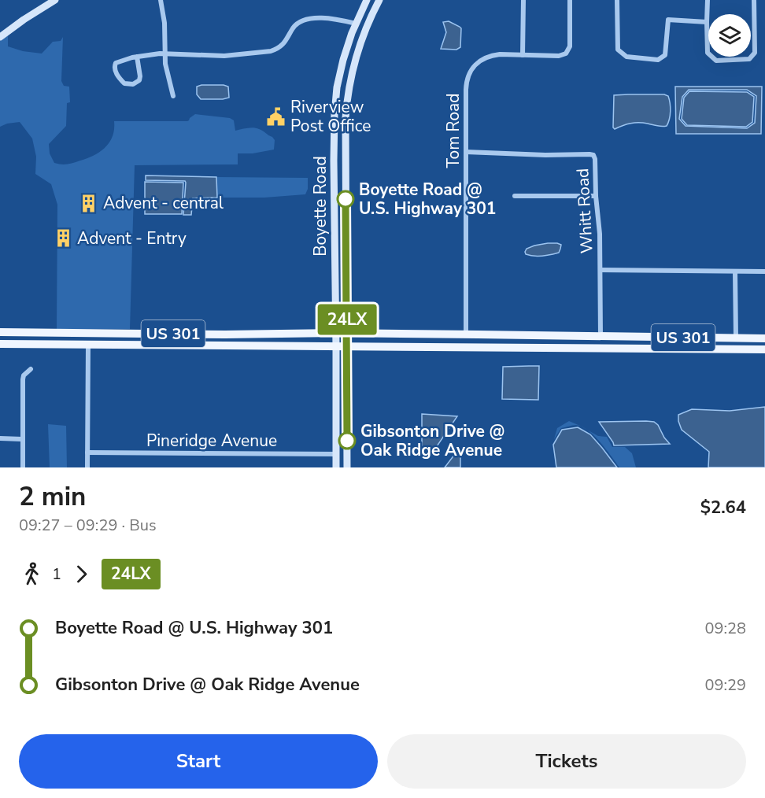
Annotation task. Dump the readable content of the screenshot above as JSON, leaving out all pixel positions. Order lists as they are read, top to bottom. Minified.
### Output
{"streets":{"main road":["Boyette Road","US 301"],"street":["Tom Road","Whitt Road","Pineridge Avenue"]},"crossings":[["Tom Road","Whitt Road"],["Tom Road","US 301"],["Boyette Road","US 301"],["Boyette Road","Pineridge Avenue"],["Whitt Road","US 301"]],"places":{"public building":["Riverview Post Office"],"other":["Boyette Road @ U.S. Highway 301","Gibsonton Drive @ Oak Ridge Avenue"],"building":["Advent - central","Advent - Entry"]},"lines":["bus line 24LX"],"page":{"on_map":"24LX","heading":["2 min","09:27 – 09:29 · Bus","$2.64"],"legs":["1","24LX"],"list":[{"name":"Boyette Road @ U.S. Highway 301","value":"09:28"},{"name":"Gibsonton Drive @ Oak Ridge Avenue","value":"09:29"}],"buttons":["Start","Tickets"]}}
